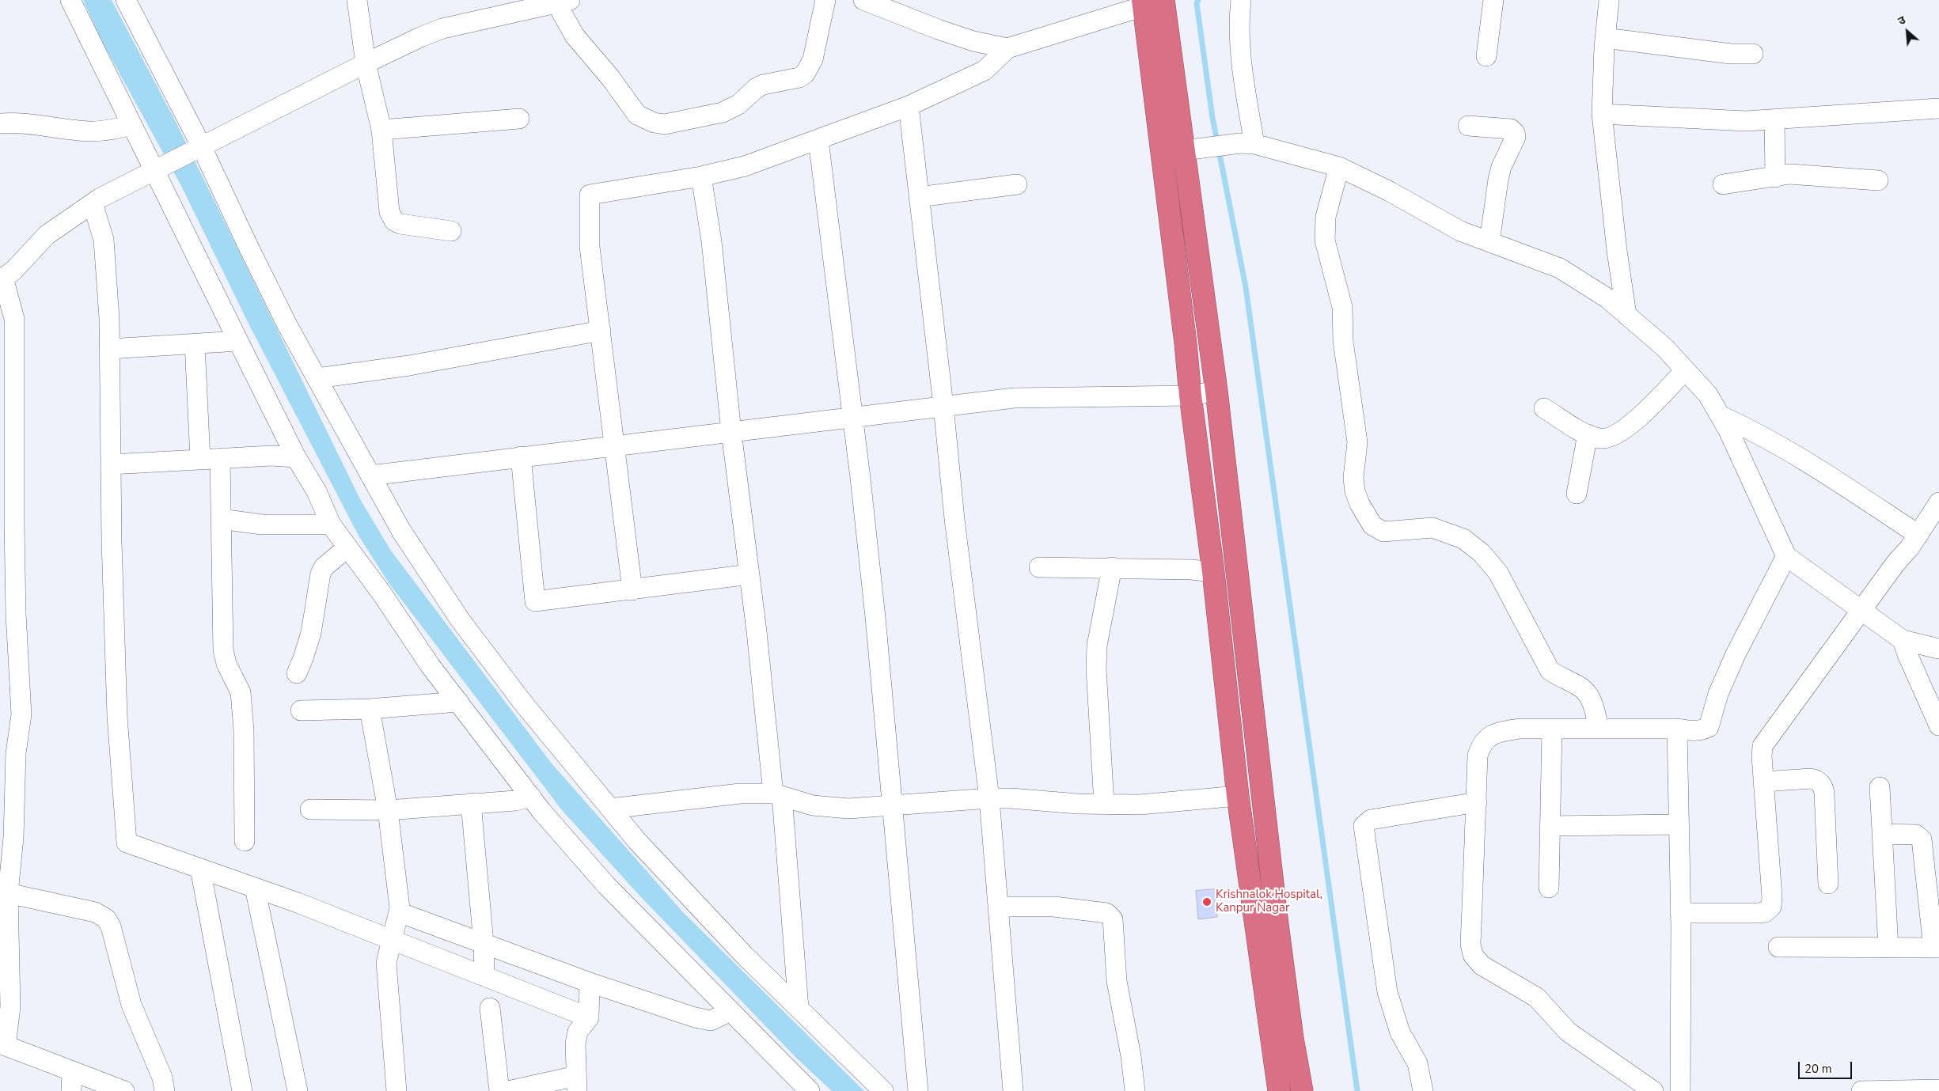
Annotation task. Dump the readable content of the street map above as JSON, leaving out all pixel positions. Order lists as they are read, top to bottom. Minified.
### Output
{"places":["Krishnalok Hospital, Kanpur Nagar"],"scale_bar":"20 m","north":"top left"}
